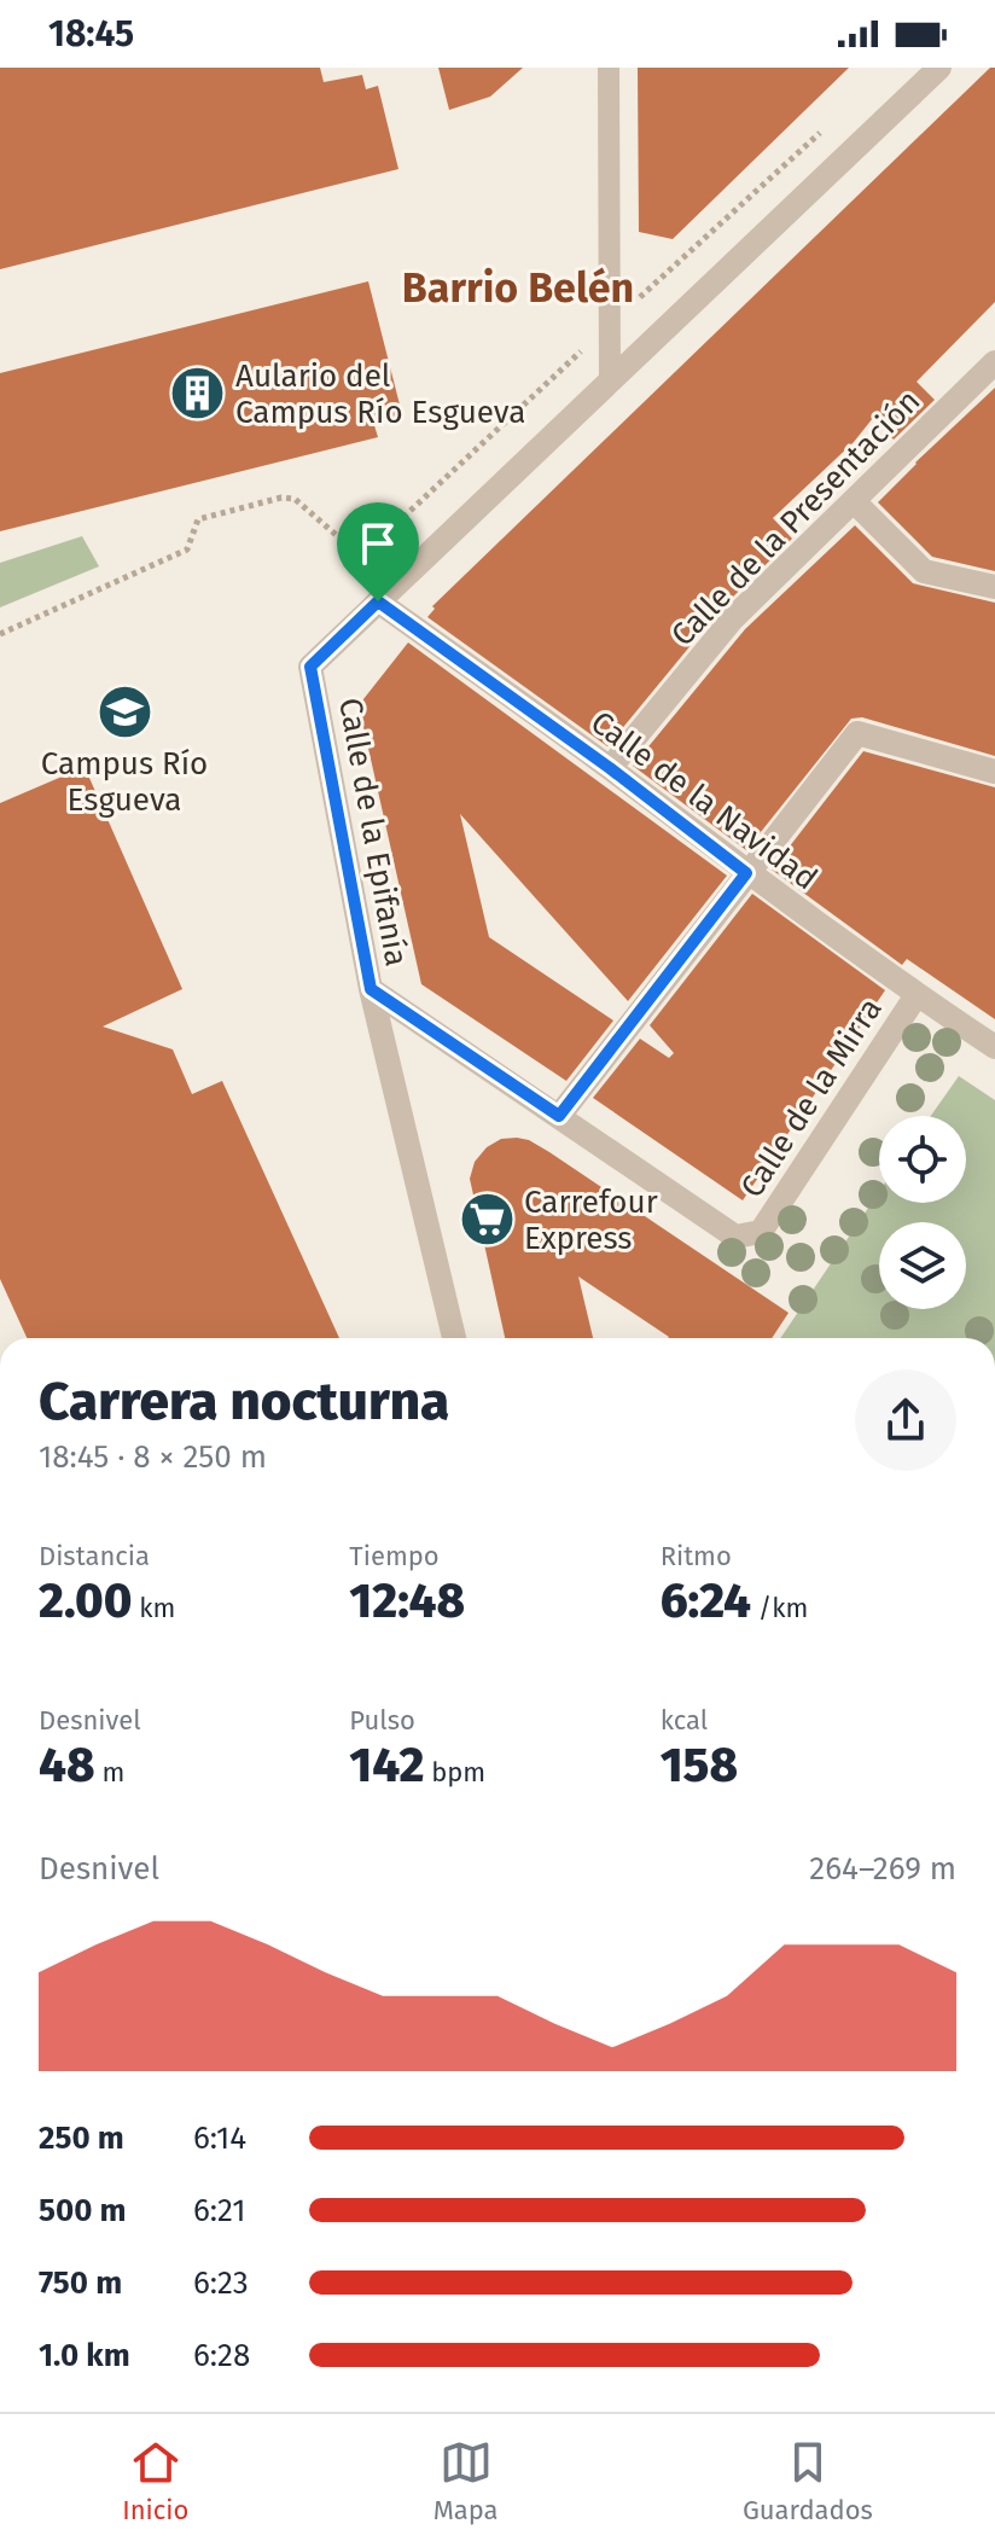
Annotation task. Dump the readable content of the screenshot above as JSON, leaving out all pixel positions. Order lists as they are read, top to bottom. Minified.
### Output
{"streets":{"street":["Calle de la Presentación","Calle de la Navidad","Calle de la Epifanía","Calle de la Mirra"]},"crossings":[["Calle de la Presentación","Calle de la Navidad"],["Calle de la Navidad","Calle de la Epifanía"],["Calle de la Navidad","Calle de la Mirra"],["Calle de la Epifanía","Calle de la Mirra"]],"districts":["Barrio Belén"],"places":{"building":["Aulario del Campus Río Esgueva"],"school or university":["Campus Río Esgueva"],"supermarket":["Carrefour Express"]},"page":{"status":"18:45","heading":["Carrera nocturna","18:45 · 8 × 250 m"],"stats":[["Distancia","2.00 km"],["Tiempo","12:48"],["Ritmo","6:24 /km"],["Desnivel","48 m"],["Pulso","142 bpm"],["kcal","158"]],"chart":["Desnivel","264–269 m"],"list":[{"name":"250 m","note":"6:14"},{"name":"500 m","note":"6:21"},{"name":"750 m","note":"6:23"},{"name":"1.0 km","note":"6:28"}],"tabs":["Inicio","Mapa","Guardados"]}}
